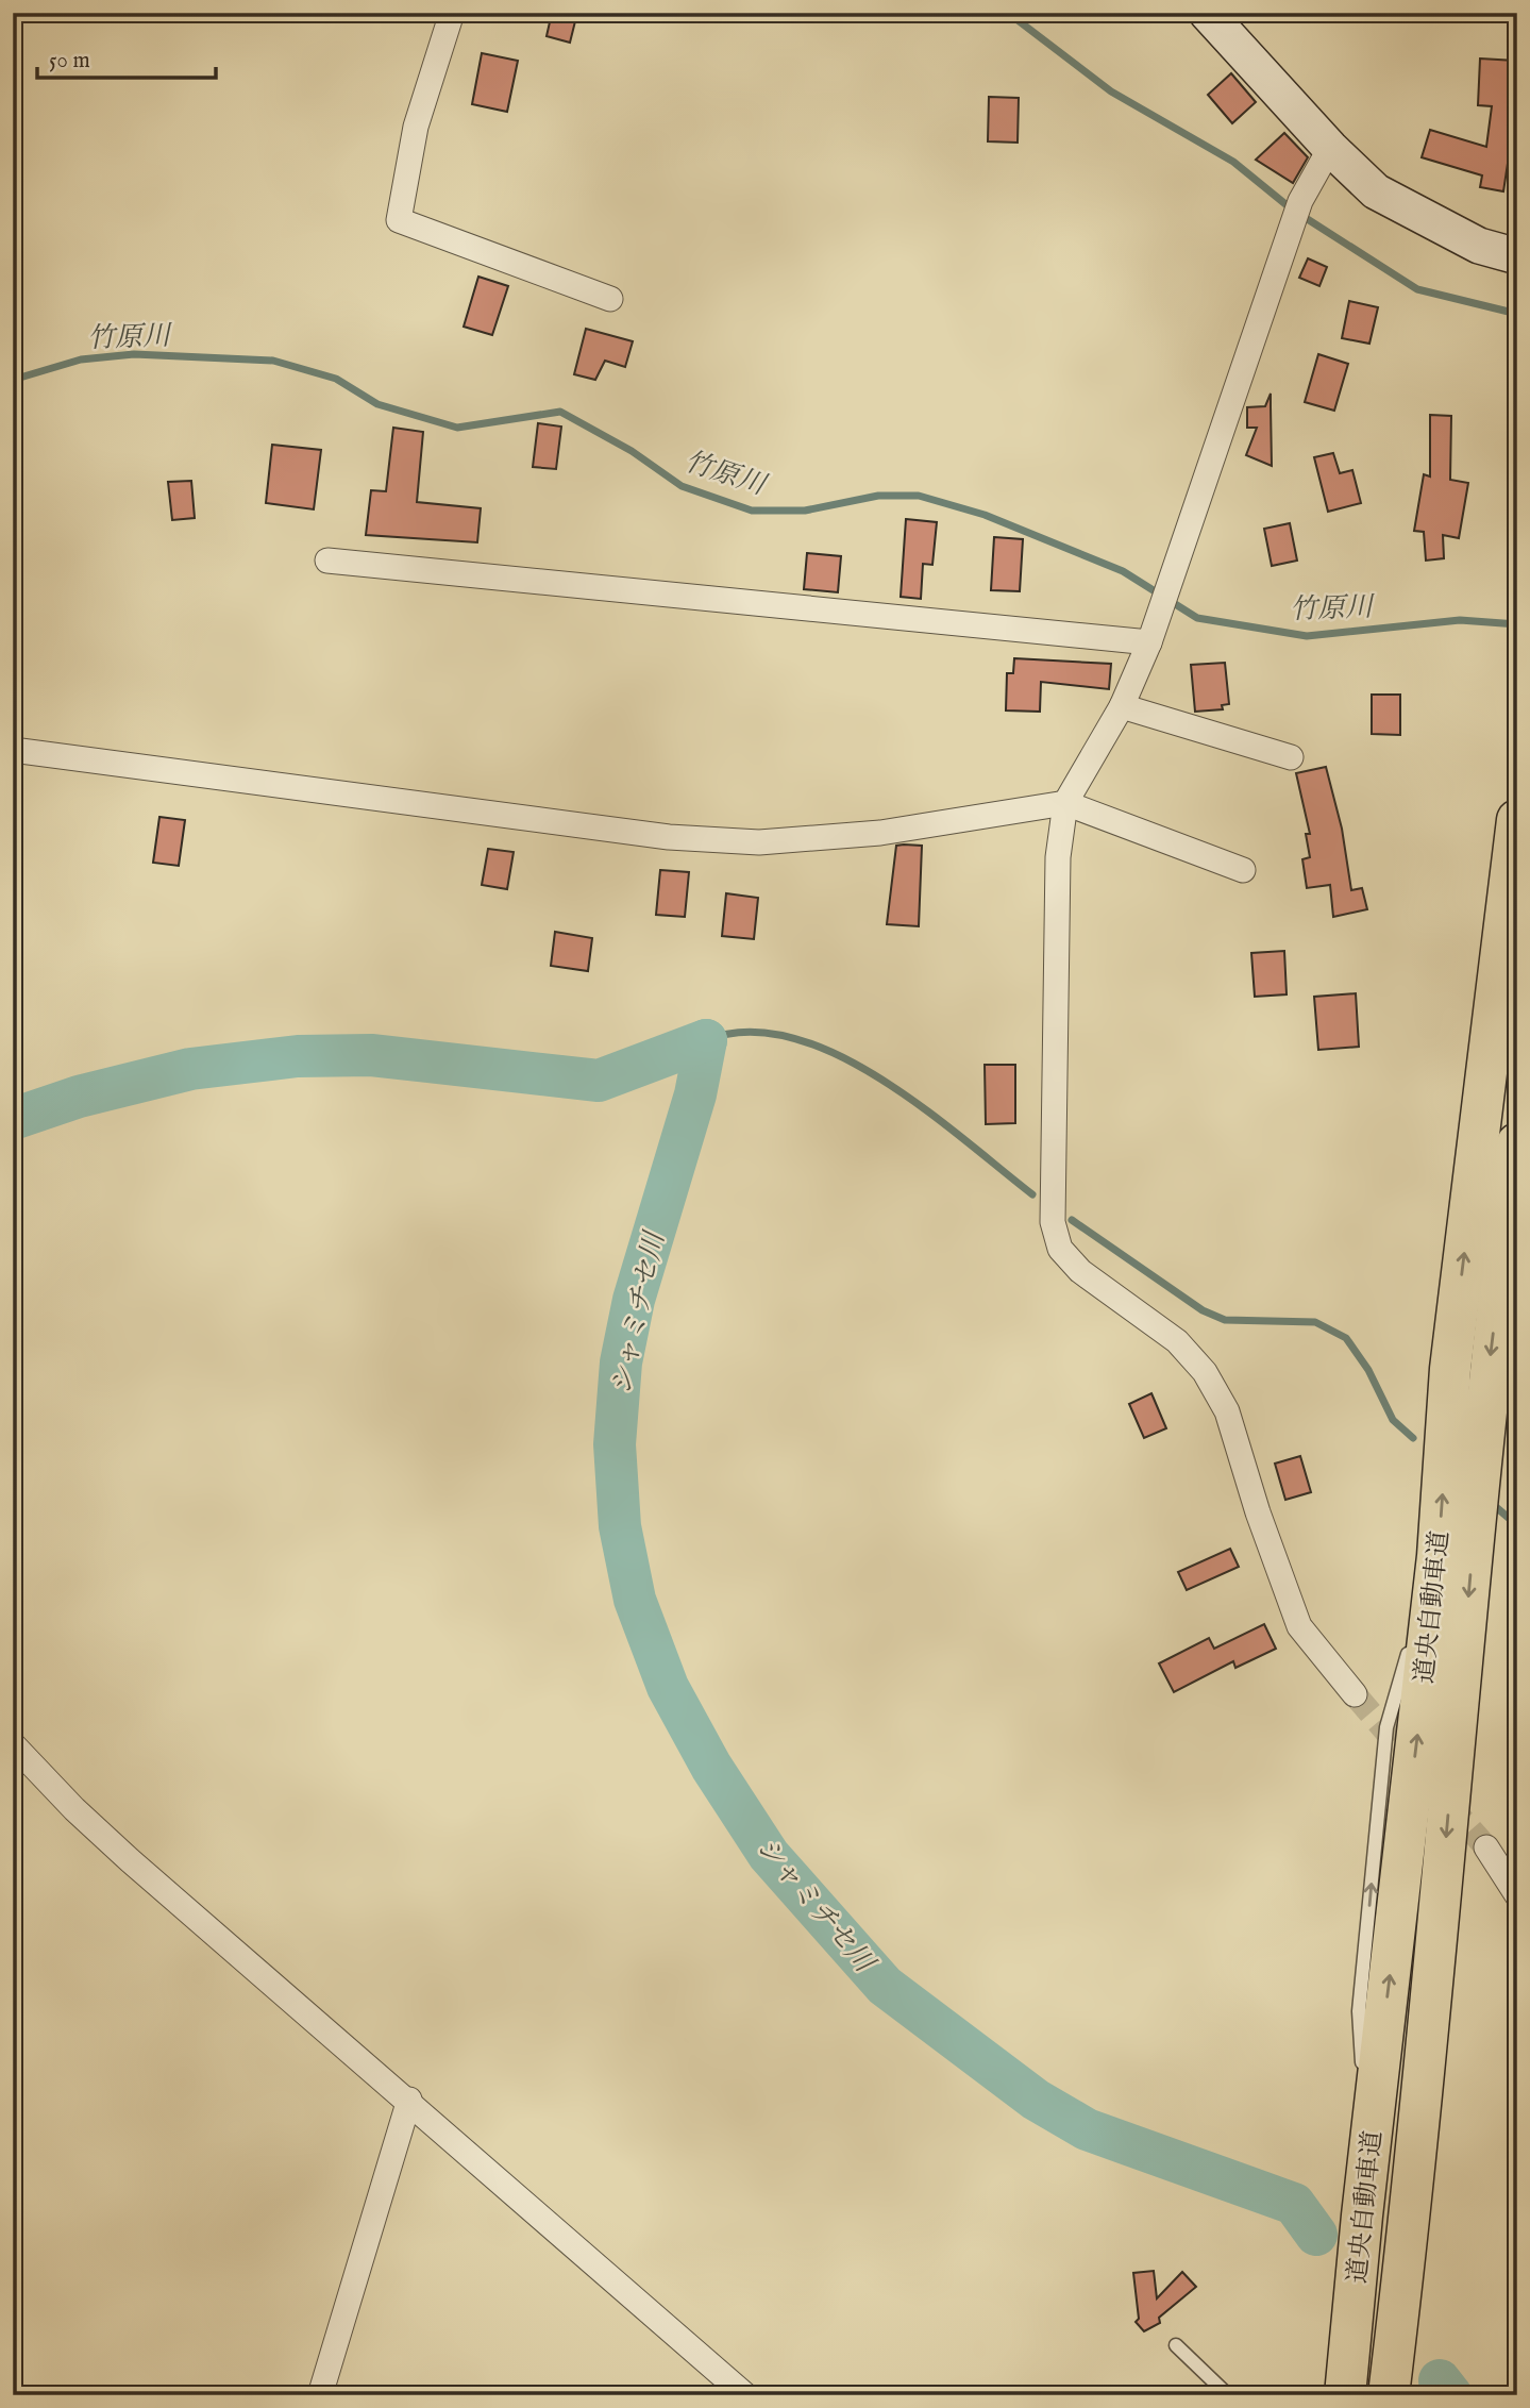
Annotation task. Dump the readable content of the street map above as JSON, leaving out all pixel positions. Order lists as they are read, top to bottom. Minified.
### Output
{"streets":{"highway":["道央自動車道"]},"water":["竹原川","シャミチセ川"],"scale_bar":"50 m"}
